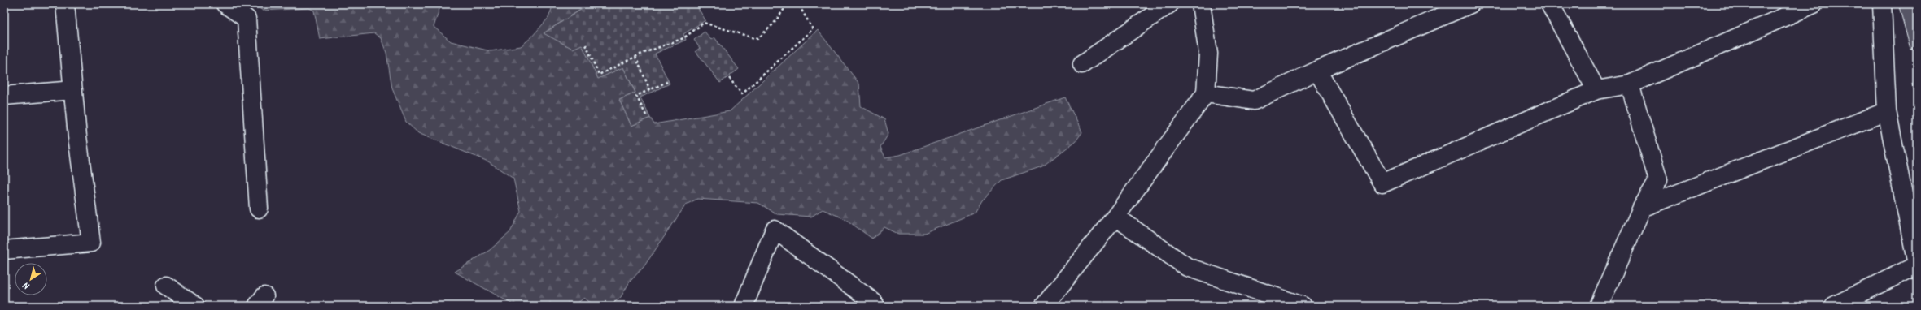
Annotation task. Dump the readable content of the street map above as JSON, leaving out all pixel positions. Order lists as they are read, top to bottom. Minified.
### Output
{"north":"bottom left"}
